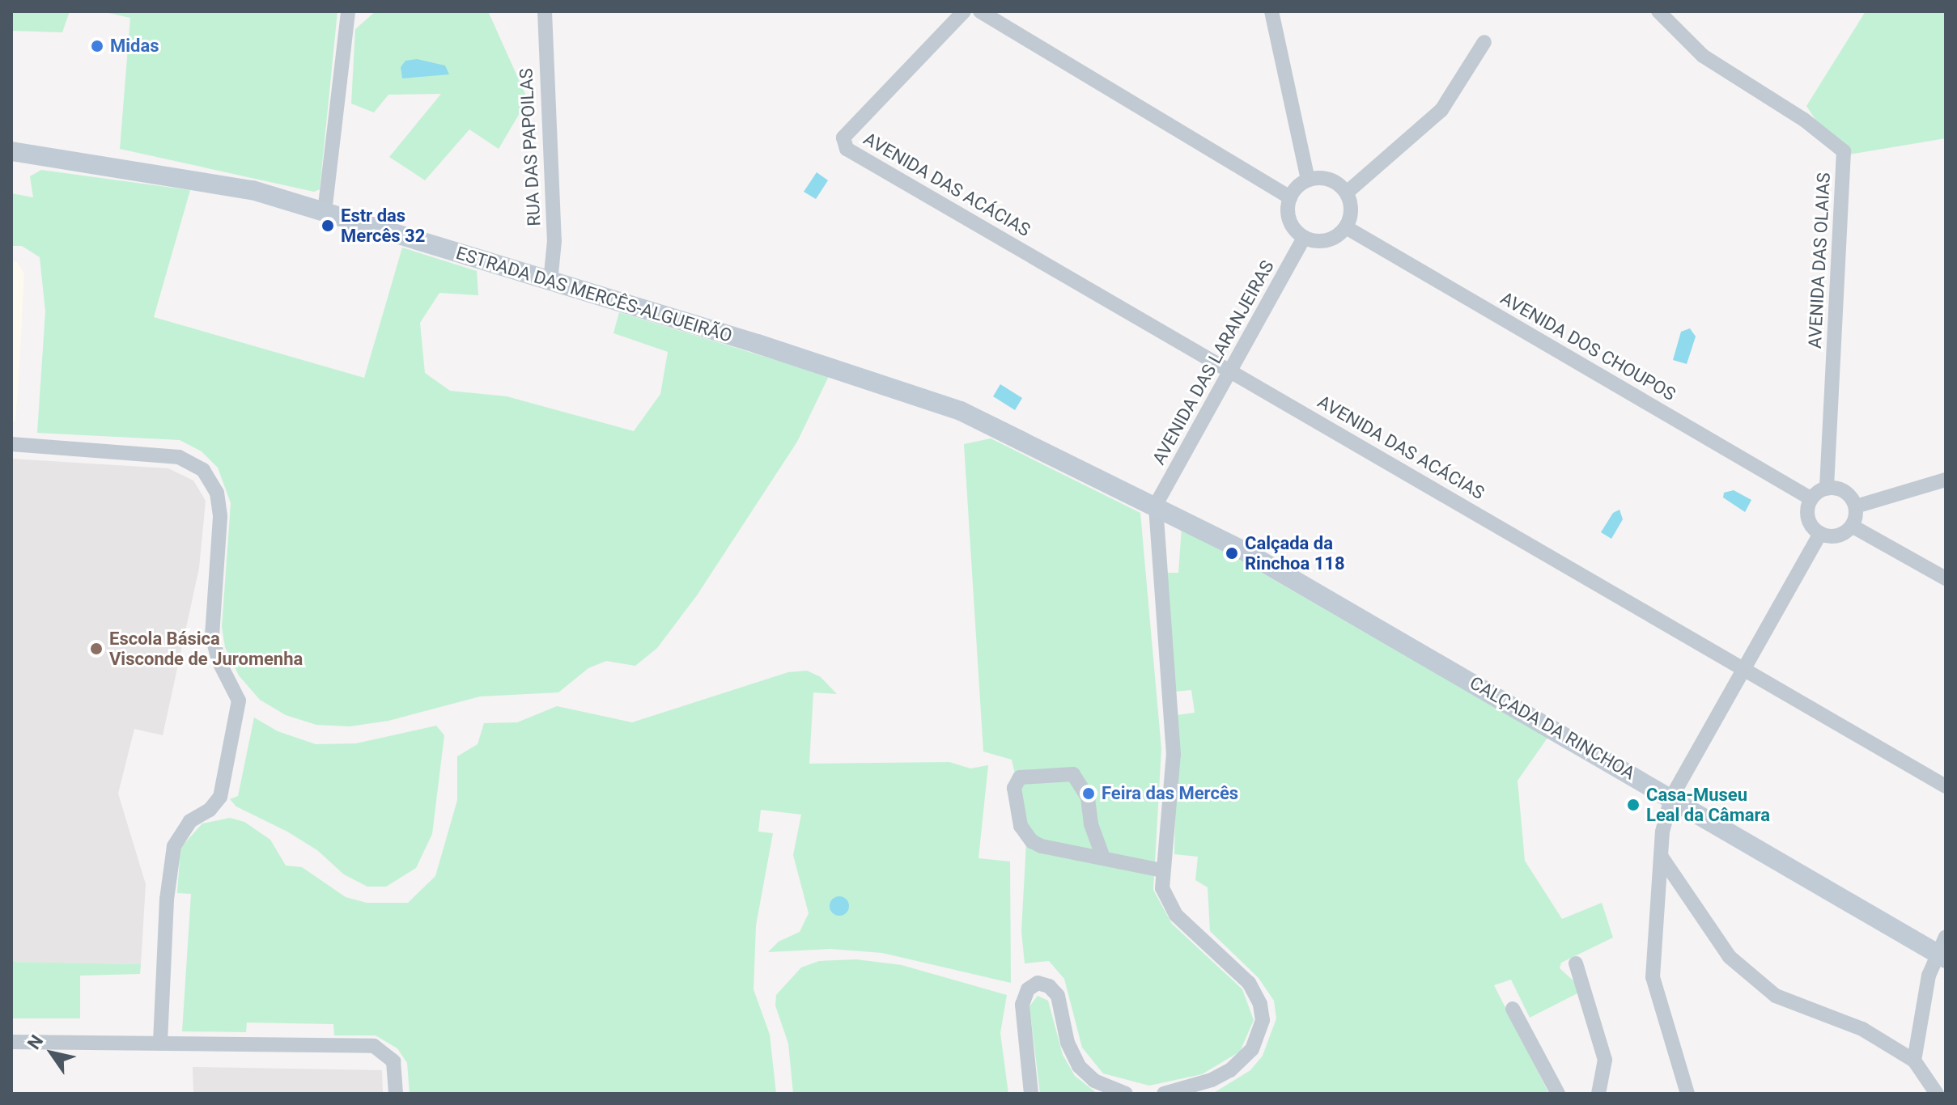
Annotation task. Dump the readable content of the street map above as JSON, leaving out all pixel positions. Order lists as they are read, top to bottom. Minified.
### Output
{"streets":{"street":["RUA DAS PAPOILAS","AVENIDA DAS ACÁCIAS","AVENIDA DAS OLAIAS","ESTRADA DAS MERCÊS-ALGUEIRÃO","AVENIDA DOS CHOUPOS","AVENIDA DAS LARANJEIRAS","CALÇADA DA RINCHOA"]},"crossings":[["RUA DAS PAPOILAS","ESTRADA DAS MERCÊS-ALGUEIRÃO"],["AVENIDA DAS ACÁCIAS","AVENIDA DAS LARANJEIRAS"],["AVENIDA DAS OLAIAS","AVENIDA DOS CHOUPOS"],["ESTRADA DAS MERCÊS-ALGUEIRÃO","AVENIDA DAS LARANJEIRAS"],["ESTRADA DAS MERCÊS-ALGUEIRÃO","CALÇADA DA RINCHOA"],["AVENIDA DOS CHOUPOS","AVENIDA DAS LARANJEIRAS"],["AVENIDA DAS LARANJEIRAS","CALÇADA DA RINCHOA"]],"places":["Midas","Estr das Mercês 32","Calçada da Rinchoa 118","Escola Básica Visconde de Juromenha","Feira das Mercês","Casa-Museu Leal da Câmara"],"north":"top left"}
